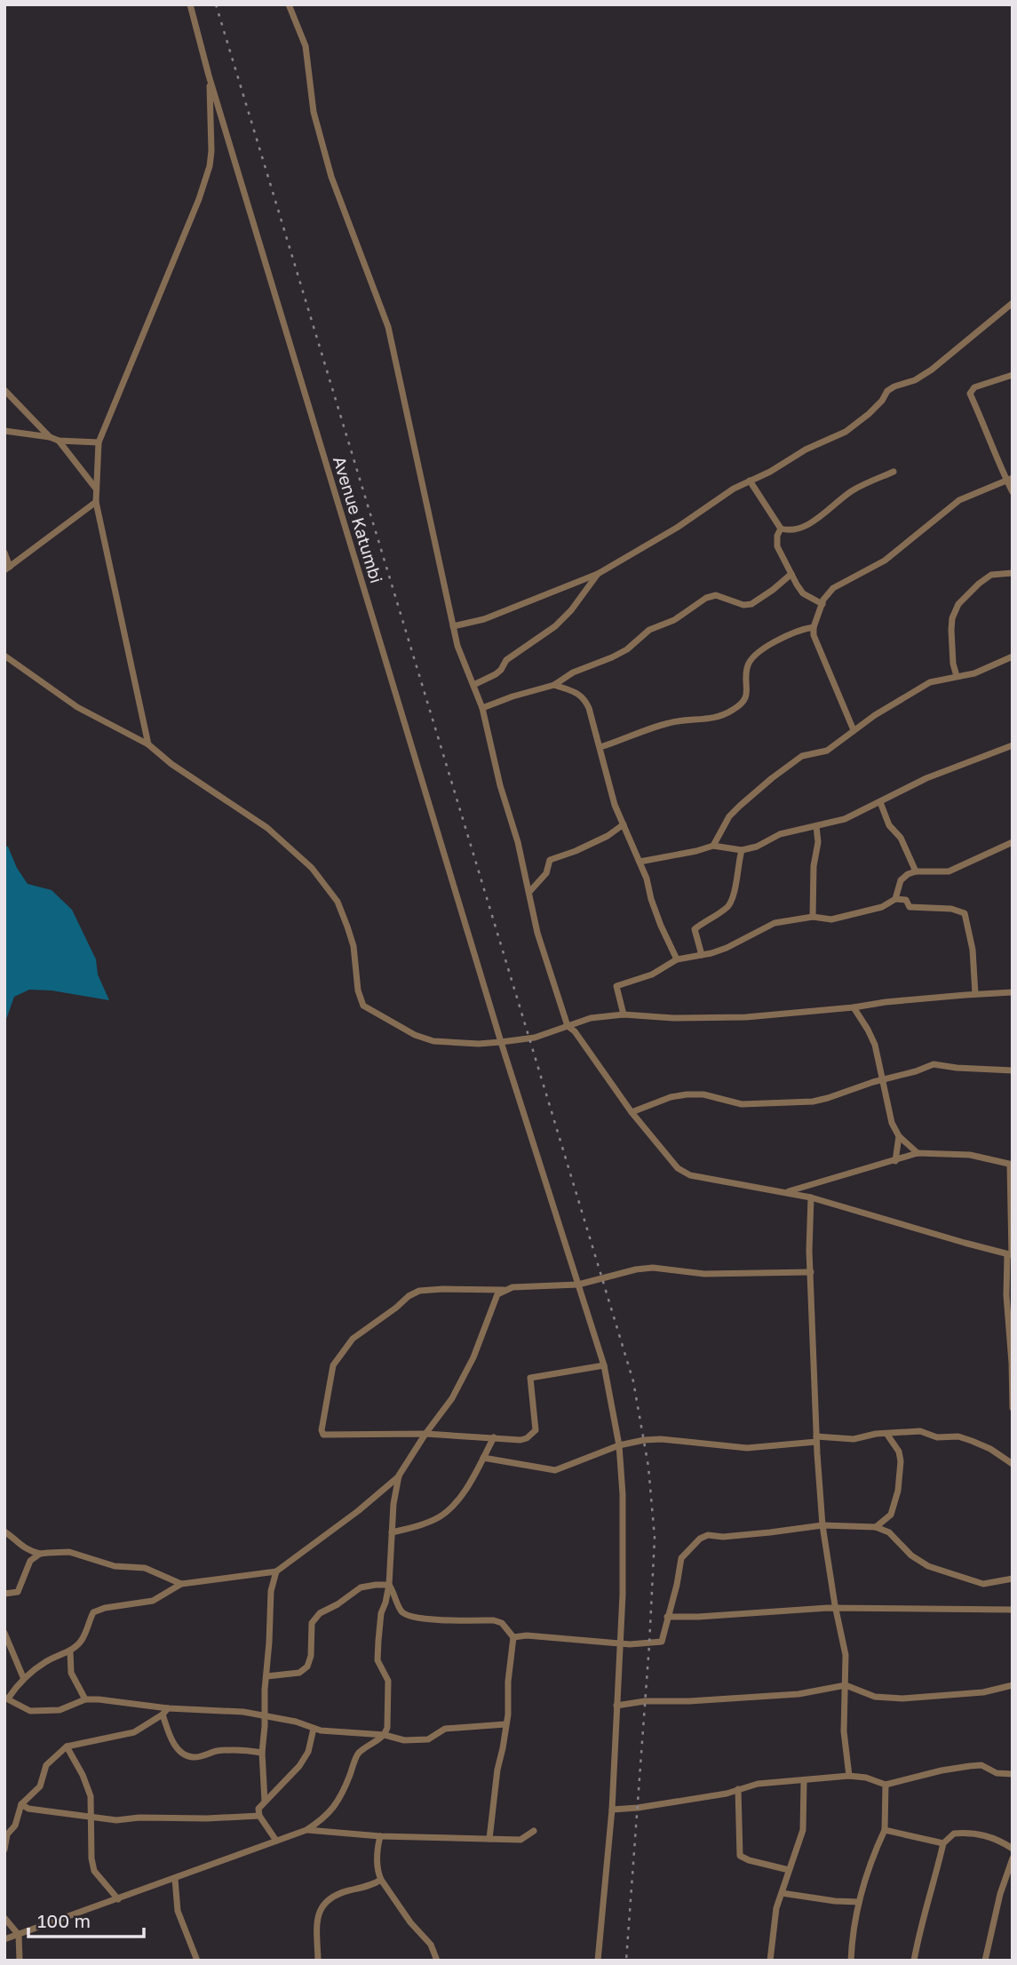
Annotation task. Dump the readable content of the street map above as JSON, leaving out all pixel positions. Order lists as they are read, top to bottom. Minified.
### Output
{"streets":{"street":["Avenue Katumbi"]},"scale_bar":"100 m"}
